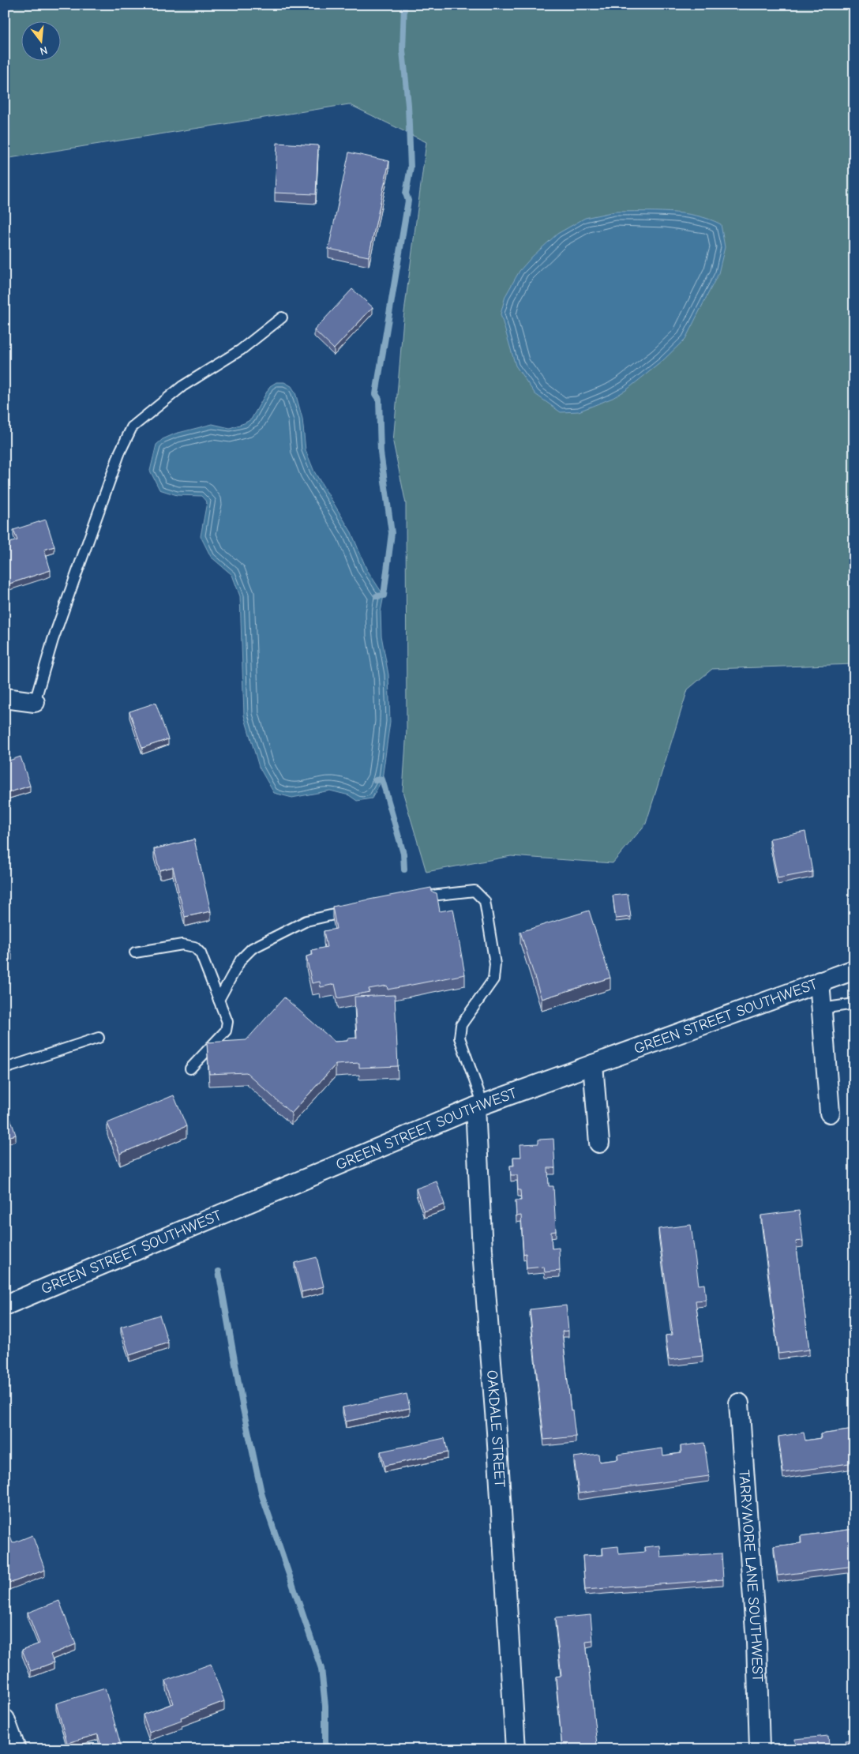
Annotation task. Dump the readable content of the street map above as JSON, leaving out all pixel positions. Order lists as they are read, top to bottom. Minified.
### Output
{"streets":{"street":["GREEN STREET SOUTHWEST","OAKDALE STREET","TARRYMORE LANE SOUTHWEST"]},"crossings":[["GREEN STREET SOUTHWEST","OAKDALE STREET"]],"north":"bottom"}
